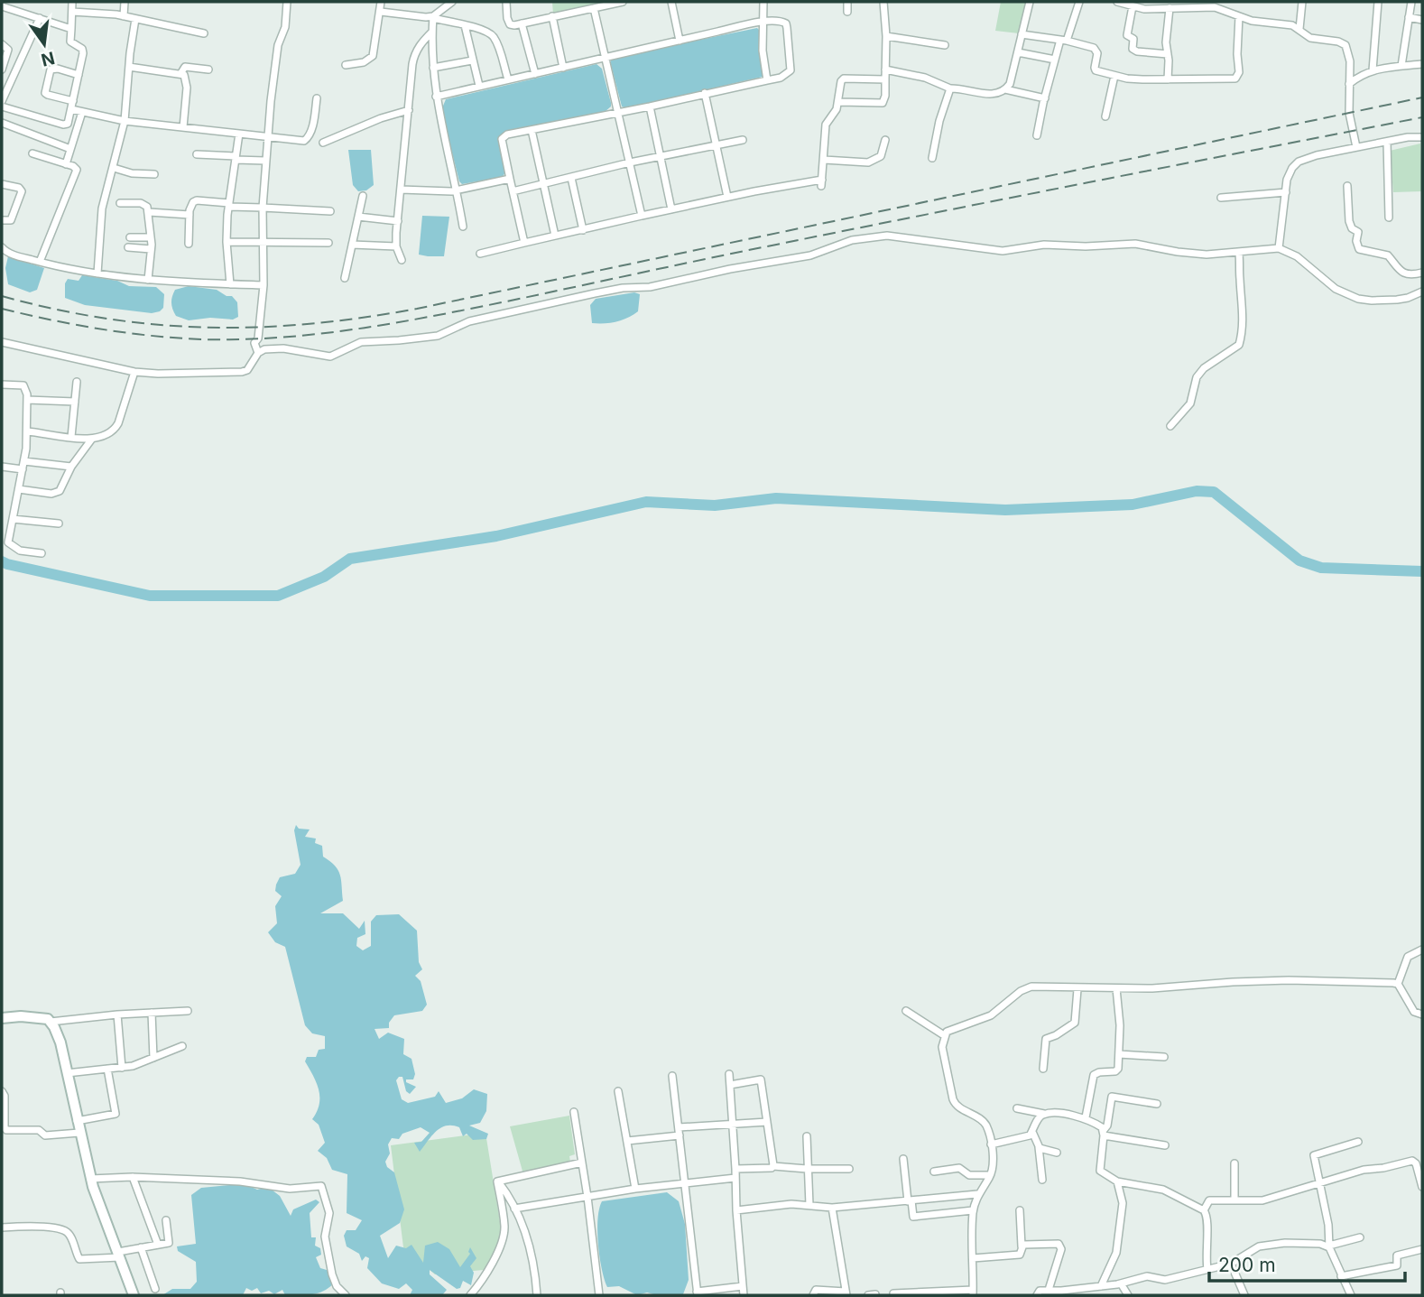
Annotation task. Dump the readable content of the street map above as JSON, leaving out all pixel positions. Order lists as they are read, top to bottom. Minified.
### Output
{"scale_bar":"200 m","north":"bottom"}
